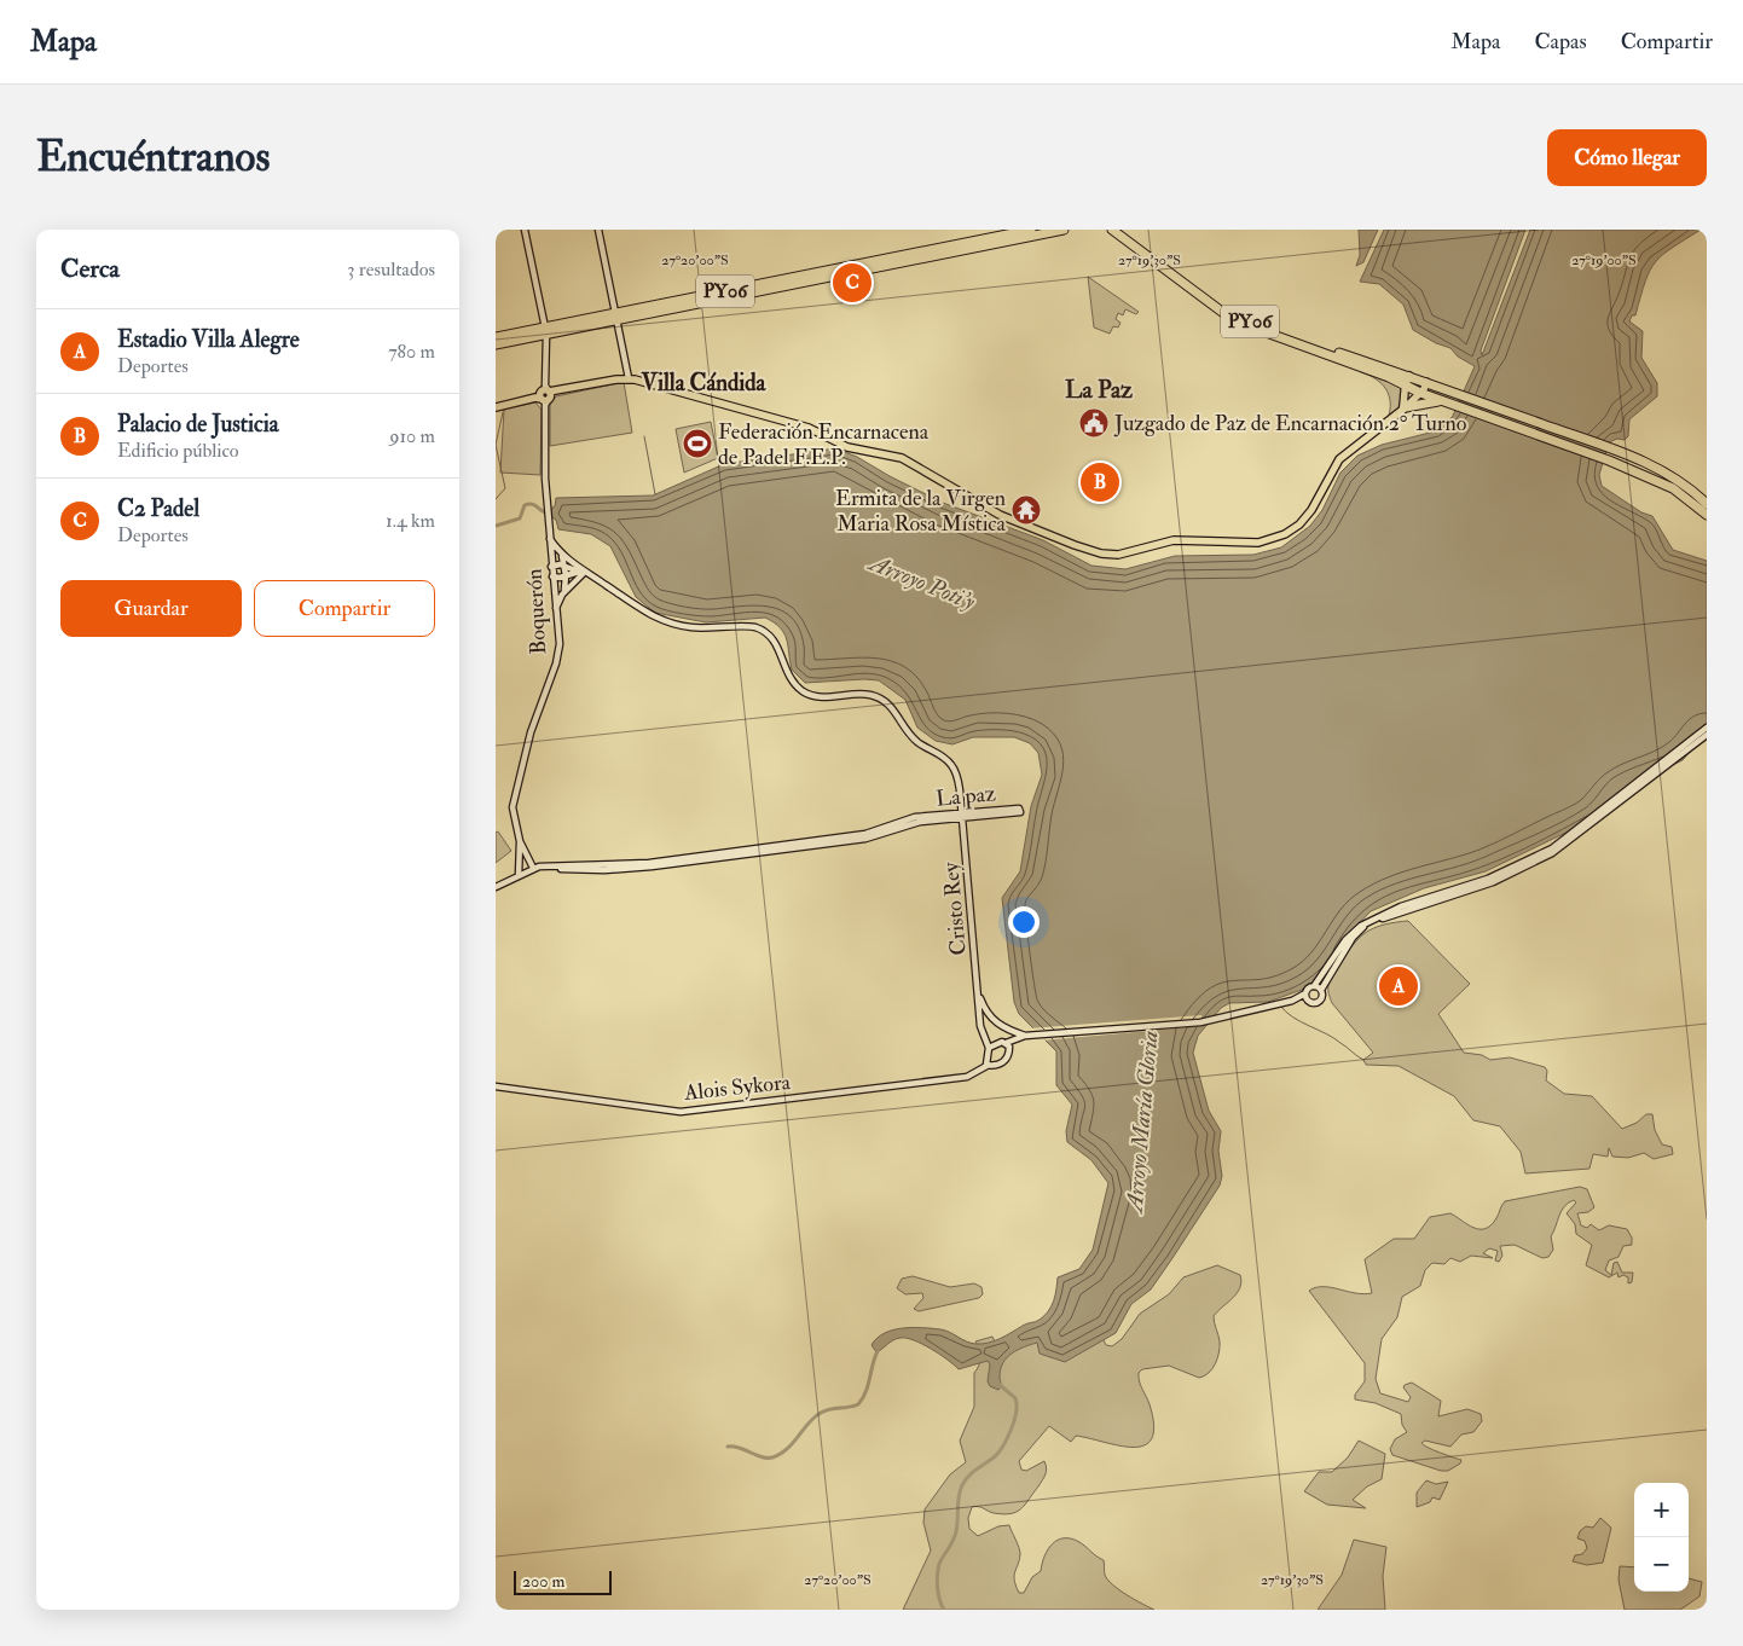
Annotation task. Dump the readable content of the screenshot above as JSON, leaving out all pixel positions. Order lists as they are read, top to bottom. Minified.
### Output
{"streets":{"highway":["PY06"],"street":["Boquerón","La paz","Cristo Rey","Alois Sykora"]},"crossings":[["PY06","Boquerón"],["Boquerón","La paz"],["La paz","Cristo Rey"]],"districts":["Villa Cándida","La Paz"],"water":["Arroyo Poti'y","Arroyo María Gloria"],"places":{"public building":["Juzgado de Paz de Encarnación 2° Turno"],"sports":["Federación Encarnacena de Padel F.E.P."],"temple":["Ermita de la Virgen Maria Rosa Mística"]},"scale_bar":"200 m","page":{"header":"Mapa","nav":["Mapa","Capas","Compartir"],"buttons":["Cómo llegar",["Guardar","Compartir"]],"title":"Encuéntranos","heading":["Cerca","3 resultados"],"pins":["C","B","A"],"list":[{"mark":"A","name":"Estadio Villa Alegre","note":"Deportes","value":"780 m"},{"mark":"B","name":"Palacio de Justicia","note":"Edificio público","value":"910 m"},{"mark":"C","name":"C2 Padel","note":"Deportes","value":"1.4 km"}],"map_buttons":["+","−"],"scale":"200 m"},"coordinates":["27°20'00\"S","27°19'30\"S","27°19'00\"S"]}
